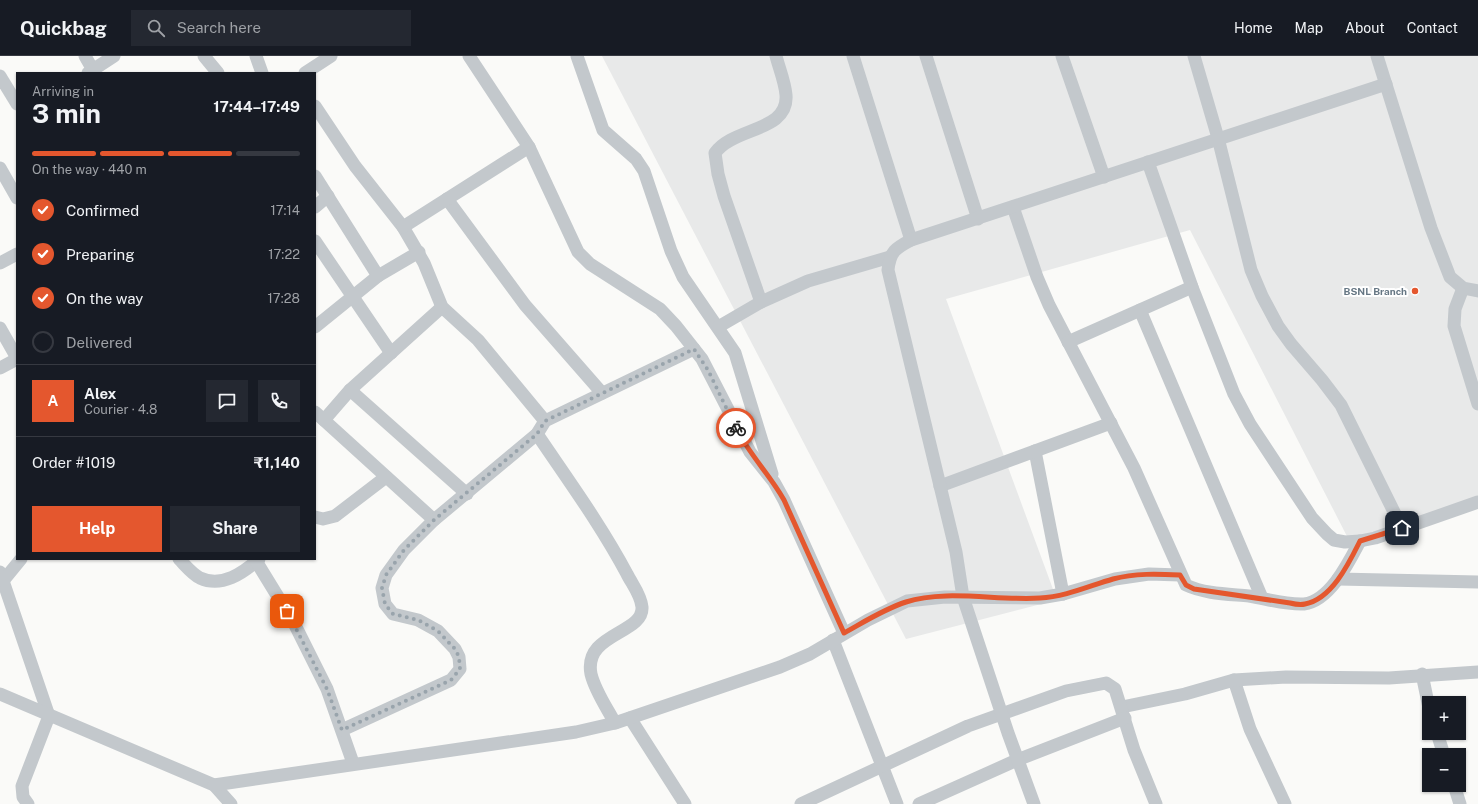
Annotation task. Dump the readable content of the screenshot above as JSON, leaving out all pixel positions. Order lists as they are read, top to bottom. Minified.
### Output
{"places":["BSNL Branch"],"page":{"header":"Quickbag","search":"Search here","nav":["Home","Map","About","Contact"],"heading":["3 min","Arriving in","17:44–17:49"],"panel":["Alex","Courier · 4.8","Order #1019","₹1,140"],"bar":"On the way · 440 m","list":[["Confirmed","17:14"],["Preparing","17:22"],["On the way","17:28"],"Delivered"],"round":"A","buttons":["Help","Share"],"map_buttons":["+","−"]}}
